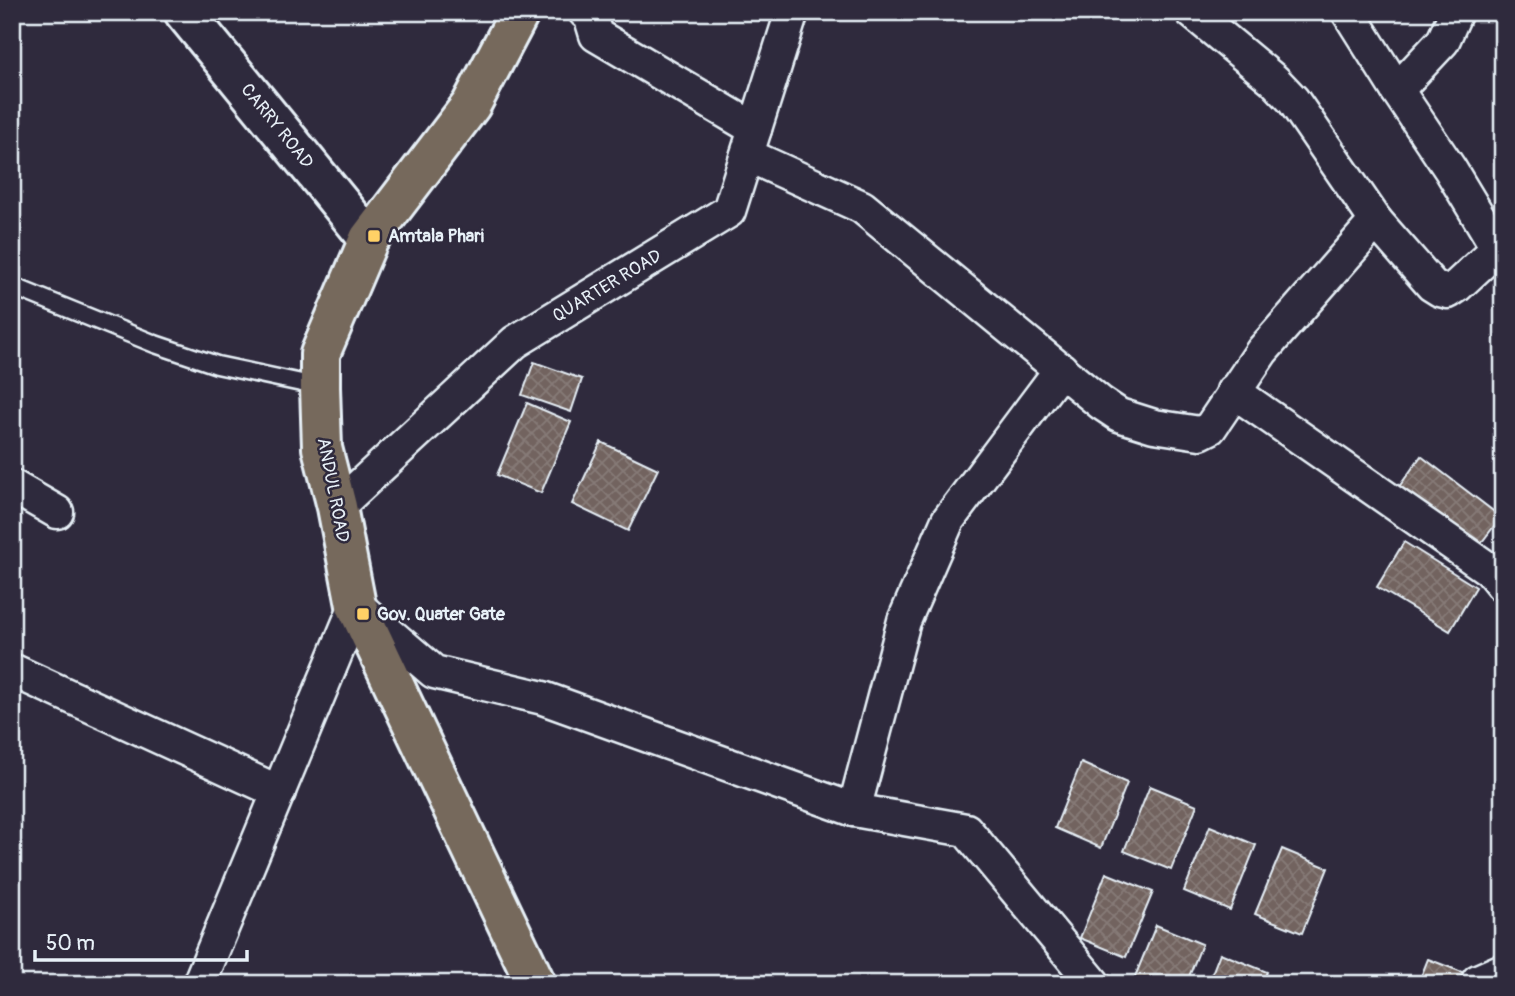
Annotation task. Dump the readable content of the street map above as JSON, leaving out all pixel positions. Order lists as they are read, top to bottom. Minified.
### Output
{"streets":{"main road":["CARRY ROAD","ANDUL ROAD"],"street":["QUARTER ROAD"]},"crossings":[["CARRY ROAD","ANDUL ROAD"],["QUARTER ROAD","ANDUL ROAD"]],"places":{"transit":["Amtala Phari","Gov. Quater Gate"]},"scale_bar":"50 m"}
